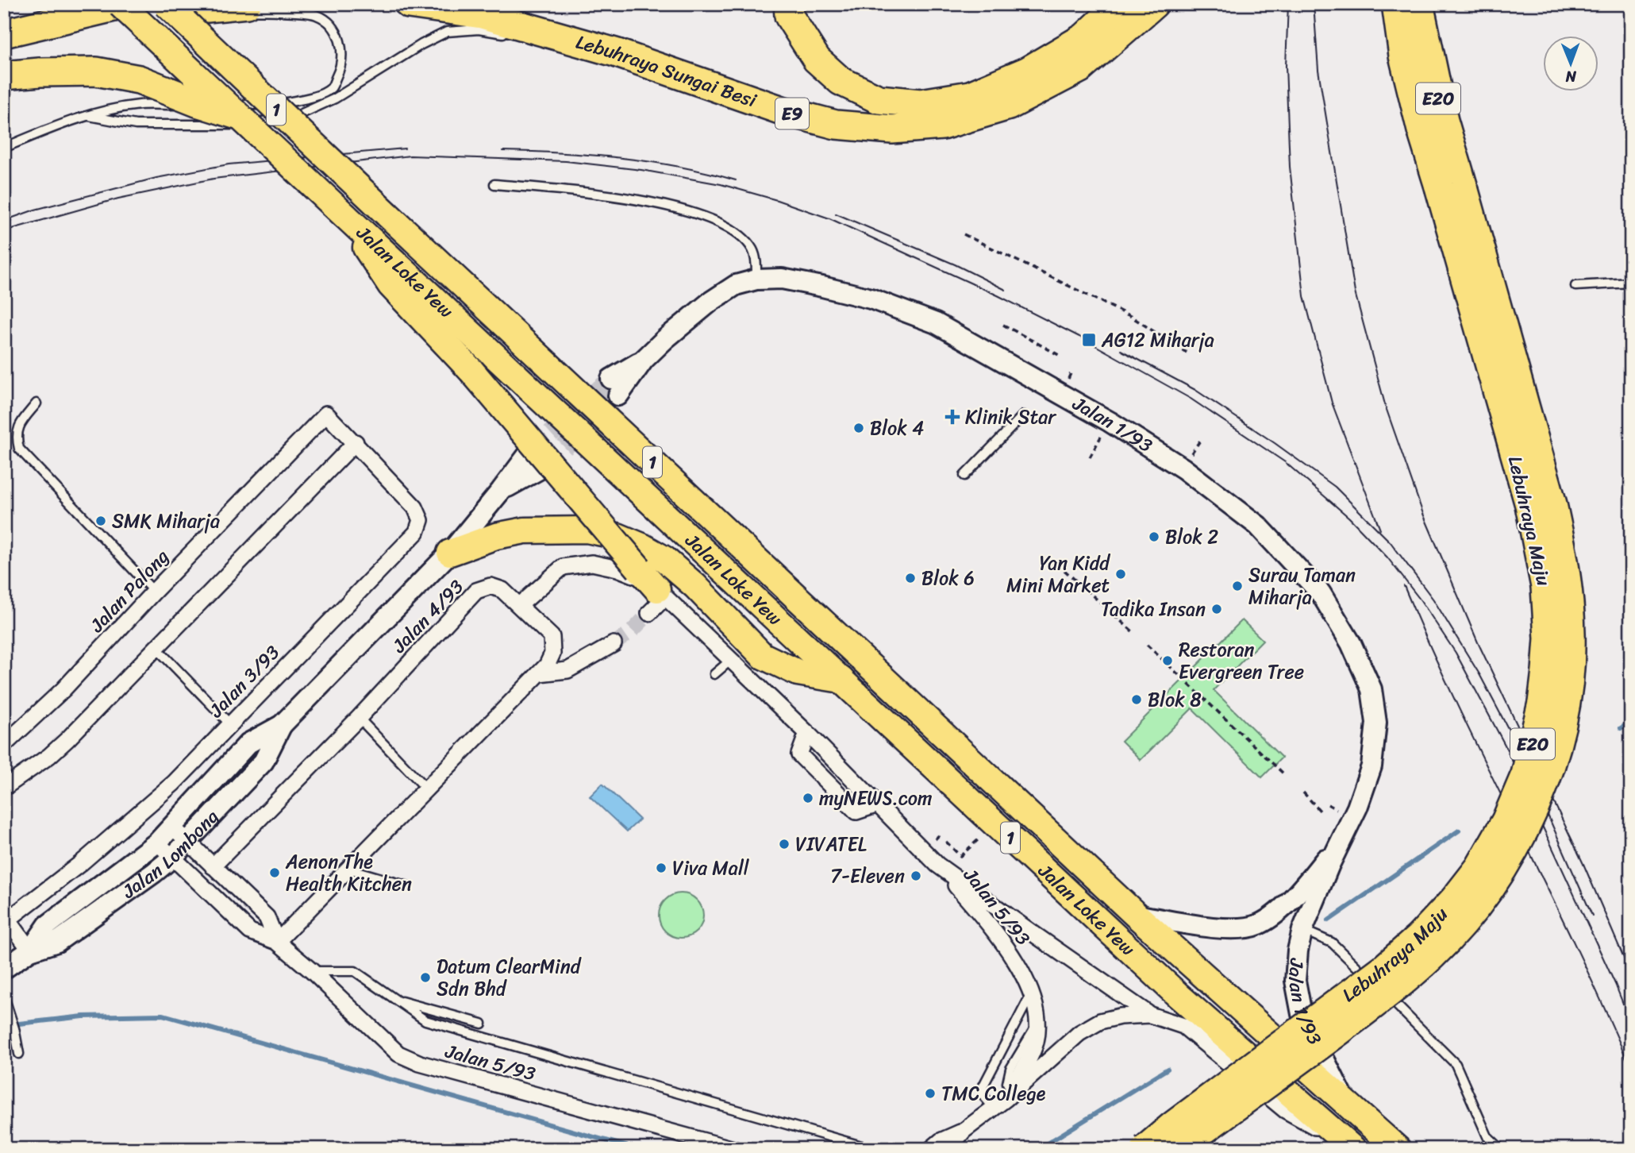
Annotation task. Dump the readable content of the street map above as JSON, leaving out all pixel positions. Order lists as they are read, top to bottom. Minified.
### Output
{"streets":{"highway":["Lebuhraya Sungai Besi","E20","1","E9","Jalan Loke Yew","Lebuhraya Maju"],"street":["Jalan 1/93","Jalan Palong","Jalan 4/93","Jalan 3/93","Jalan Lombong","Jalan 5/93"]},"crossings":[["Jalan Loke Yew","Jalan 1/93"],["Jalan Loke Yew","Jalan 5/93"],["Jalan Palong","Jalan 3/93"],["Jalan 4/93","Jalan 5/93"],["Jalan Lombong","Jalan 5/93"]],"places":{"transit":["AG12 Miharja"],"health":["Klinik Star"],"other":["Blok 4","SMK Miharja","Blok 2","Yan Kidd Mini Market","Blok 6","Surau Taman Miharja","Tadika Insan","Restoran Evergreen Tree","Blok 8","myNEWS.com","VIVATEL","Viva Mall","Aenon The Health Kitchen","7-Eleven","Datum ClearMind Sdn Bhd","TMC College"]},"north":"bottom"}
